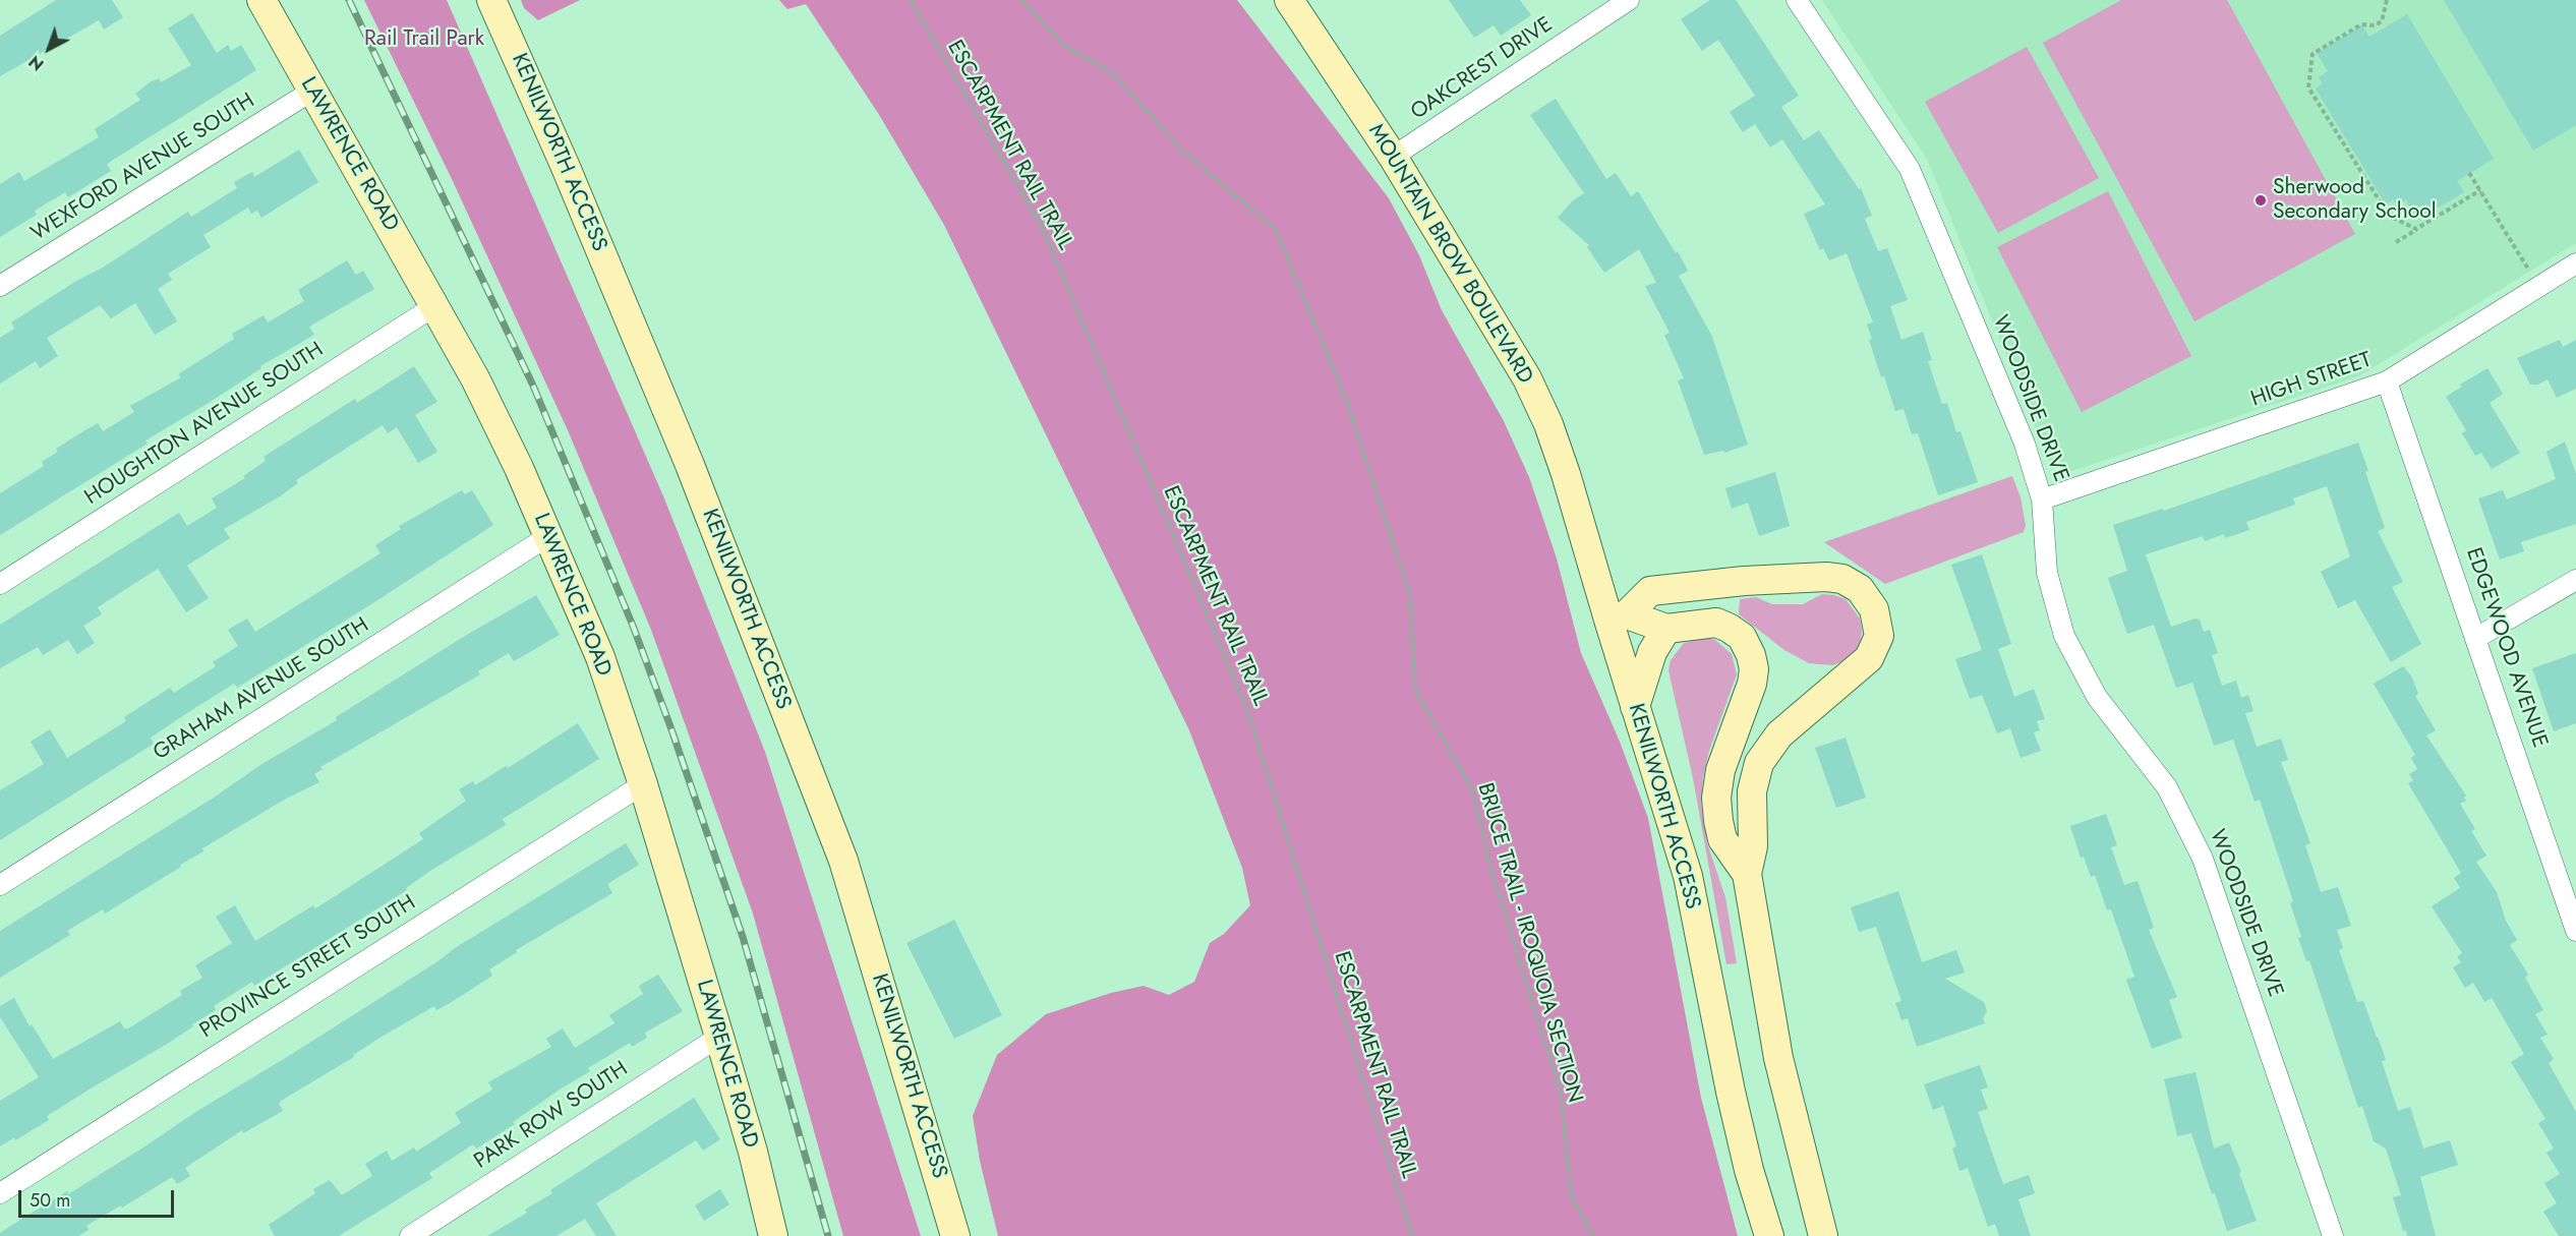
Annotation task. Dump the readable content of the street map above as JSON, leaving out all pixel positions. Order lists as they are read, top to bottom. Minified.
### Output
{"streets":{"main road":["KENILWORTH ACCESS","LAWRENCE ROAD","MOUNTAIN BROW BOULEVARD"],"street":["OAKCREST DRIVE","WEXFORD AVENUE SOUTH","HIGH STREET","WOODSIDE DRIVE","HOUGHTON AVENUE SOUTH","EDGEWOOD AVENUE","GRAHAM AVENUE SOUTH","PROVINCE STREET SOUTH","PARK ROW SOUTH"],"path":["ESCARPMENT RAIL TRAIL","BRUCE TRAIL - IROQUOIA SECTION"]},"crossings":[["OAKCREST DRIVE","MOUNTAIN BROW BOULEVARD"],["KENILWORTH ACCESS","MOUNTAIN BROW BOULEVARD"],["LAWRENCE ROAD","WEXFORD AVENUE SOUTH"],["LAWRENCE ROAD","HOUGHTON AVENUE SOUTH"],["LAWRENCE ROAD","GRAHAM AVENUE SOUTH"],["LAWRENCE ROAD","PROVINCE STREET SOUTH"],["LAWRENCE ROAD","PARK ROW SOUTH"],["HIGH STREET","WOODSIDE DRIVE"],["HIGH STREET","EDGEWOOD AVENUE"]],"parks":["Rail Trail Park"],"places":["Sherwood Secondary School"],"scale_bar":"50 m","north":"bottom left"}
